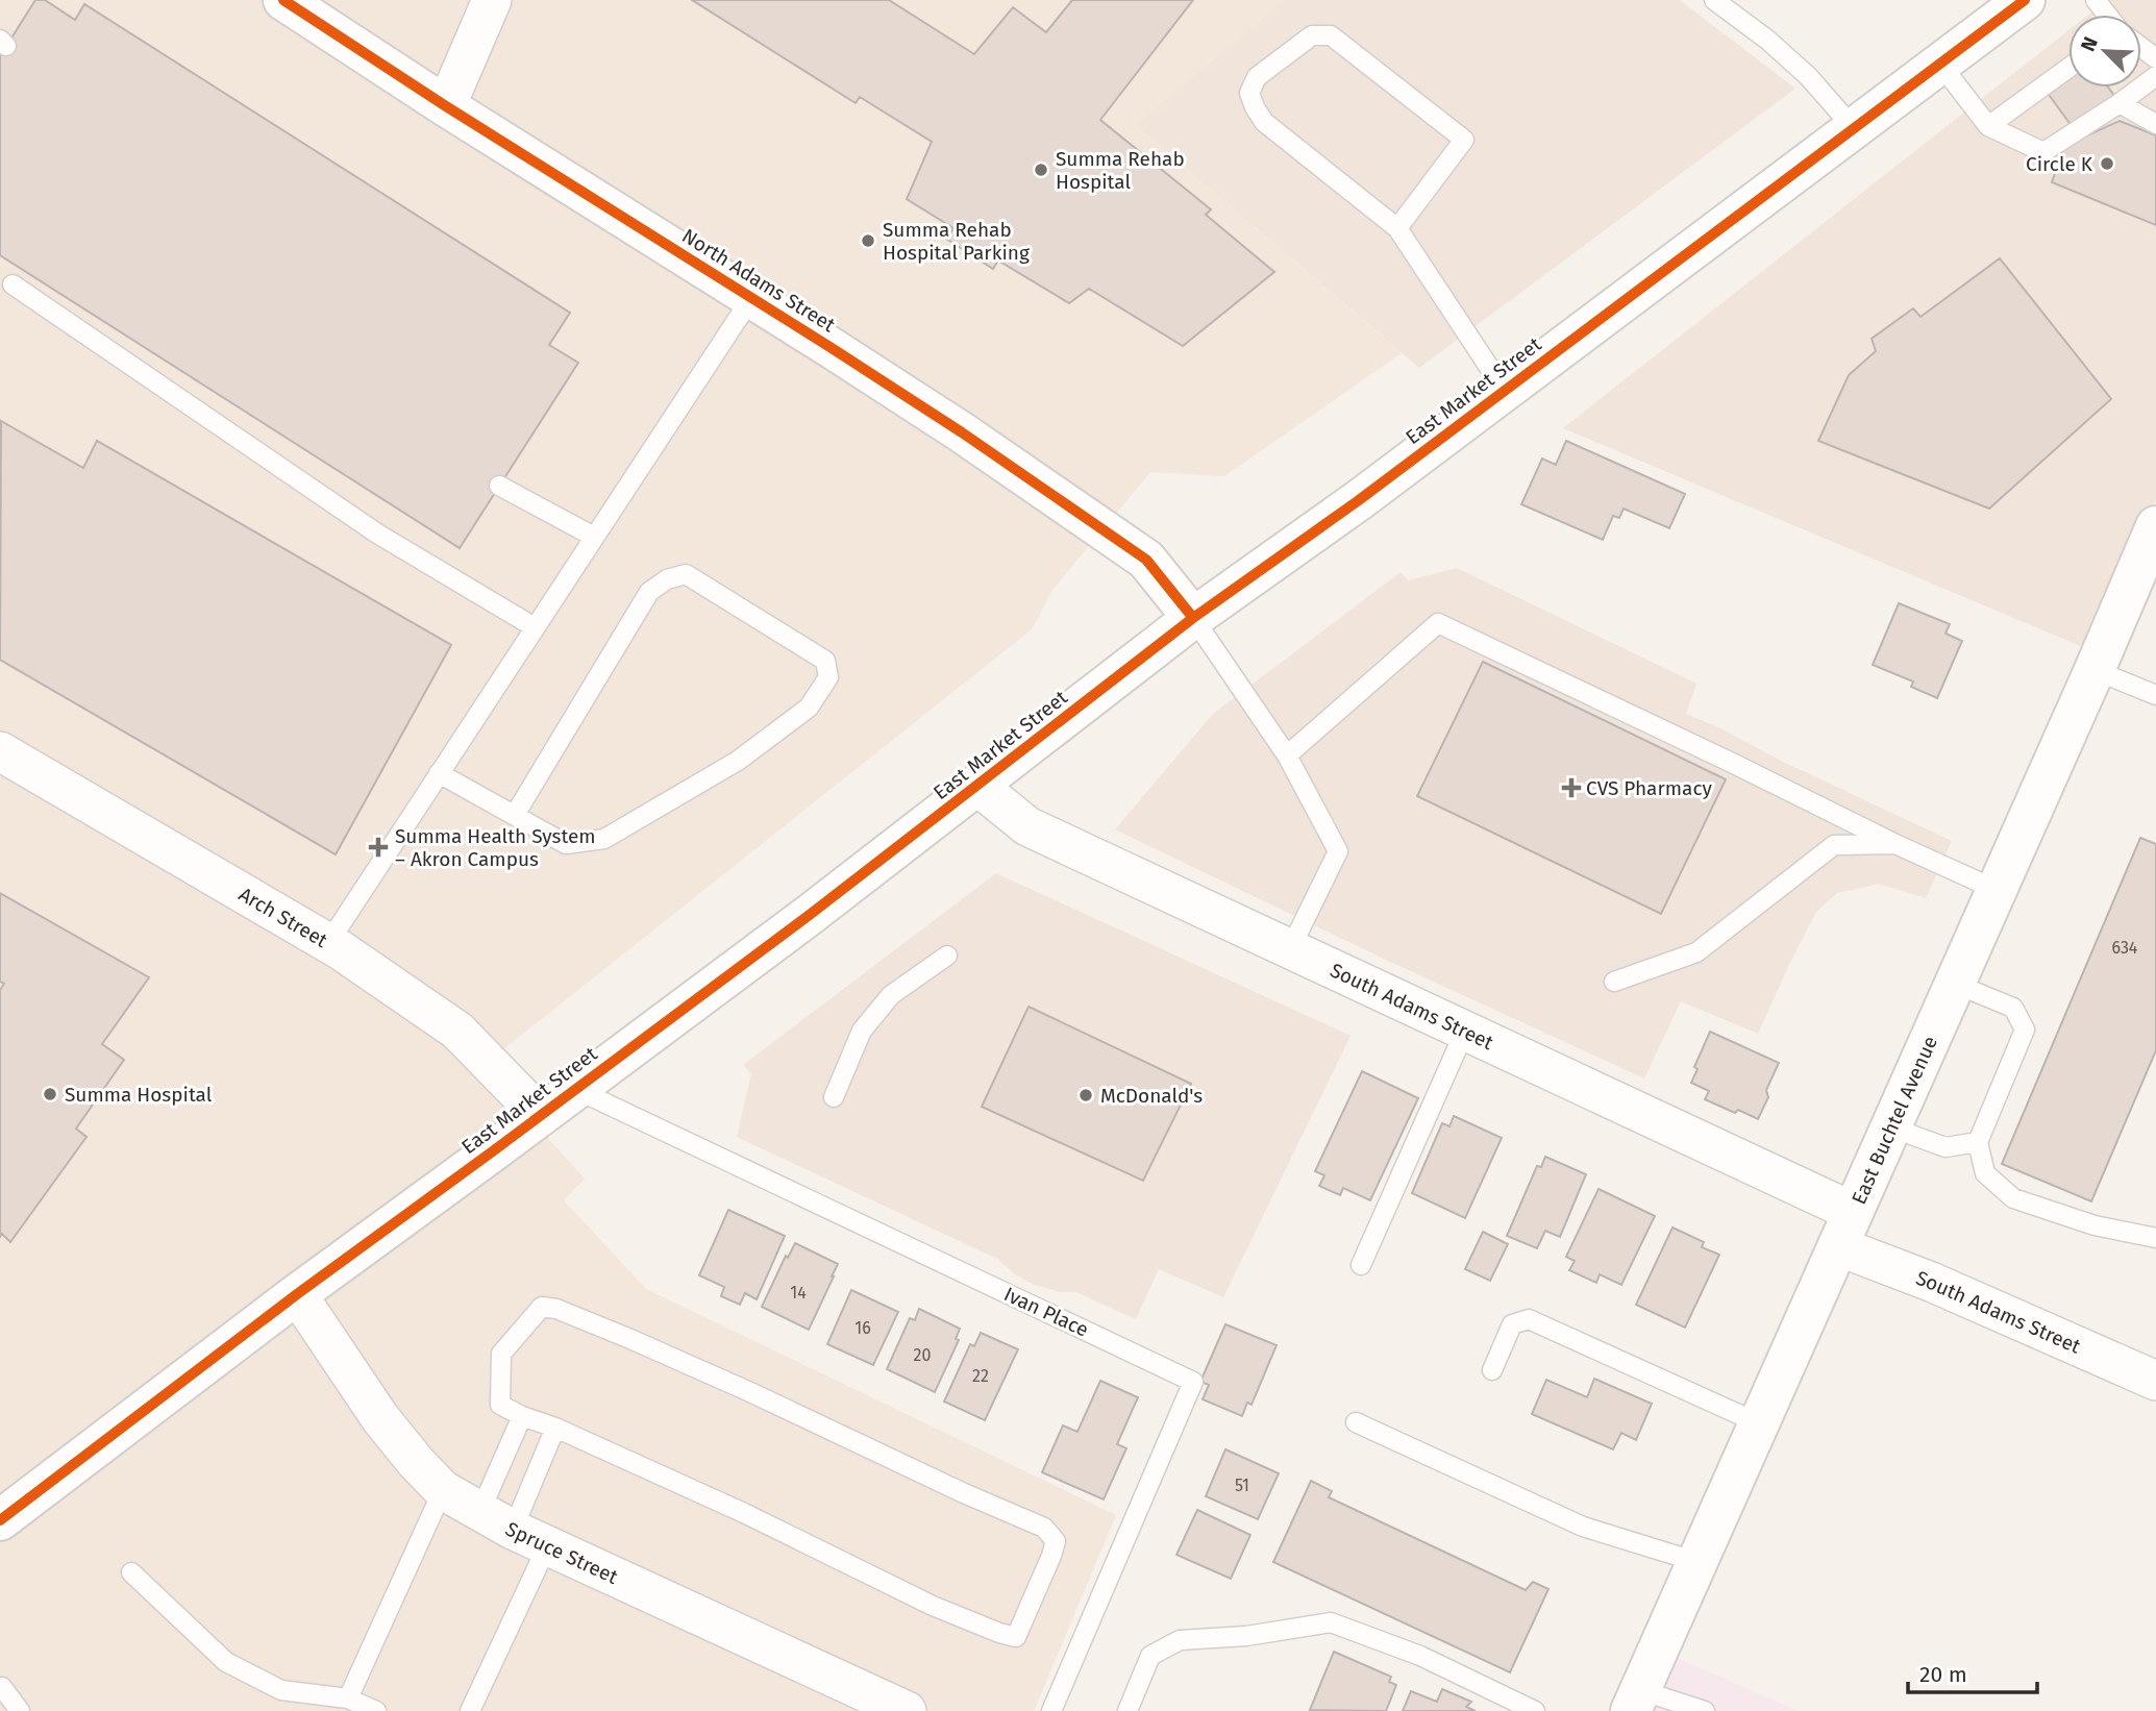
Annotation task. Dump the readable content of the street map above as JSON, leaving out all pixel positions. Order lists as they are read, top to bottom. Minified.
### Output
{"streets":{"main road":["North Adams Street","East Market Street","East Buchtel Avenue"],"street":["Arch Street","South Adams Street","Spruce Street"],"lane":["Ivan Place"]},"crossings":[["North Adams Street","East Market Street"],["East Market Street","Arch Street"],["East Market Street","South Adams Street"],["East Market Street","Ivan Place"],["East Market Street","Spruce Street"],["South Adams Street","East Buchtel Avenue"]],"places":{"other":["Circle K","Summa Rehab Hospital","Summa Rehab Hospital Parking","Summa Hospital","McDonald's"],"health":["CVS Pharmacy","Summa Health System – Akron Campus"]},"house_numbers":["634","14","16","20","22","51"],"scale_bar":"20 m","north":"top left"}
